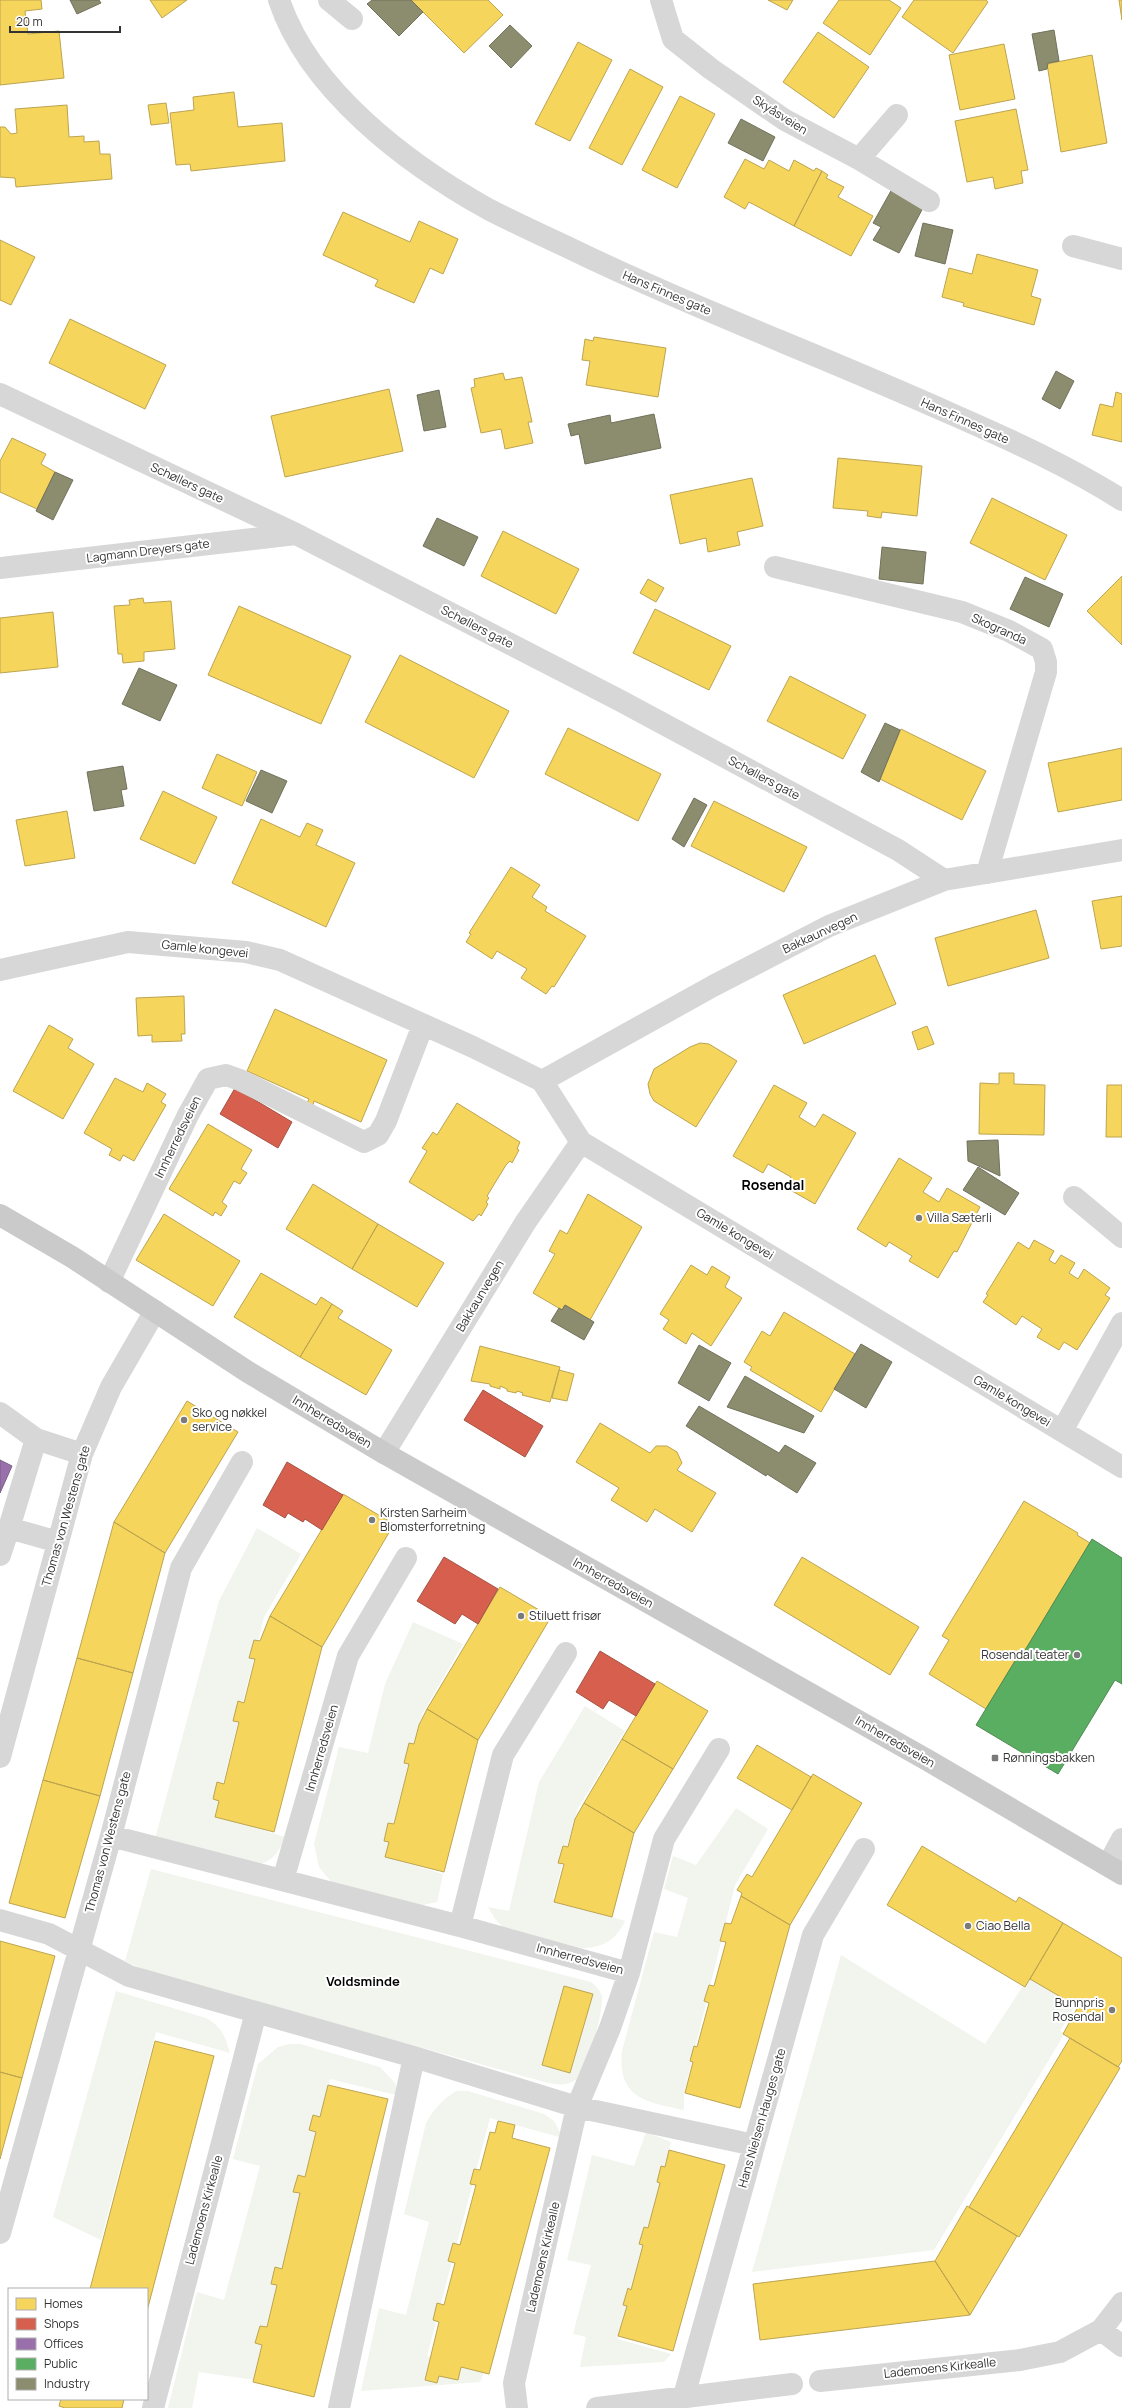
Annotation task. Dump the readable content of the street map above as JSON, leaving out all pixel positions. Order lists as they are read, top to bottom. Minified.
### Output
{"streets":{"main road":["Innherredsveien"],"street":["Skyåsveien","Hans Finnes gate","Schøllers gate","Lagmann Dreyers gate","Skogranda","Bakkaunvegen","Gamle kongevei","Thomas von Westens gate","Hans Nielsen Hauges gate","Lademoens Kirkealle"]},"crossings":[["Schøllers gate","Lagmann Dreyers gate"],["Schøllers gate","Bakkaunvegen"],["Skogranda","Bakkaunvegen"],["Bakkaunvegen","Gamle kongevei"],["Bakkaunvegen","Innherredsveien"],["Gamle kongevei","Innherredsveien"],["Innherredsveien","Thomas von Westens gate"],["Innherredsveien","Lademoens Kirkealle"]],"districts":["Rosendal","Voldsminde"],"places":{"other":["Villa Sæterli","Sko og nøkkel service","Kirsten Sarheim Blomsterforretning","Stiluett frisør","Rosendal teater","Ciao Bella","Bunnpris Rosendal"],"transit":["Rønningsbakken"]},"legend":["Homes","Shops","Offices","Public","Industry"],"scale_bar":"20 m"}
